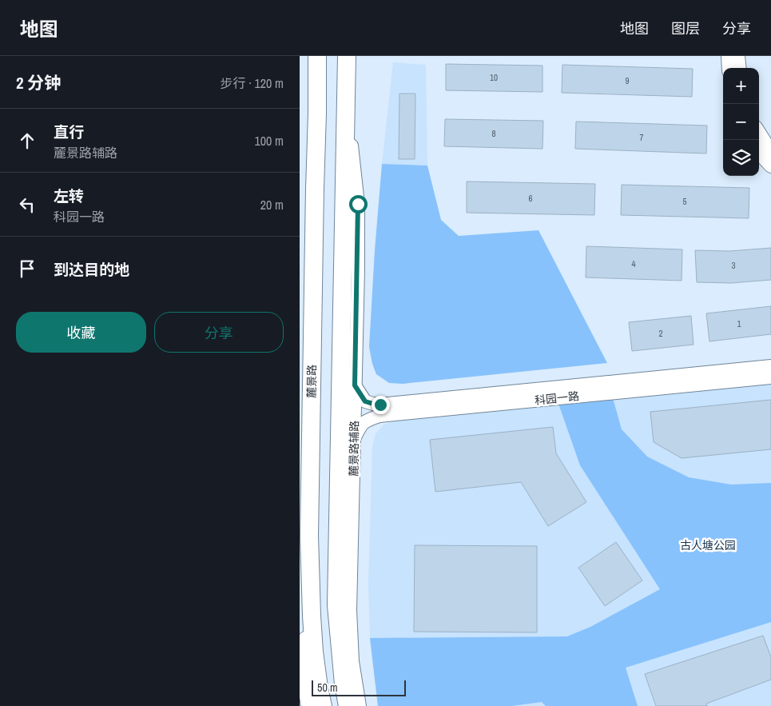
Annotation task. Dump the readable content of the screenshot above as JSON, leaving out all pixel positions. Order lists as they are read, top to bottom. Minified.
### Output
{"streets":{"highway":["麓景路"],"street":["科园一路","麓景路辅路"]},"crossings":[["科园一路","麓景路辅路"]],"parks":["古人塘公园"],"house_numbers":["10","9","8","7","6","5","4","3","1","2"],"scale_bar":"50 m","page":{"header":"地图","nav":["地图","图层","分享"],"heading":["2 分钟","步行 · 120 m"],"map_buttons":["+","−"],"list":[["直行","麓景路辅路","100 m"],["左转","科园一路","20 m"],"到达目的地"],"buttons":["收藏","分享"],"scale":"50 m"}}
